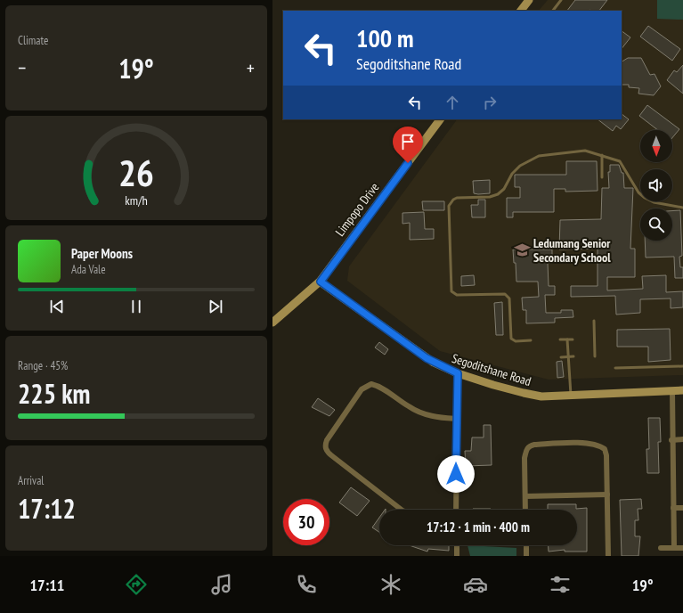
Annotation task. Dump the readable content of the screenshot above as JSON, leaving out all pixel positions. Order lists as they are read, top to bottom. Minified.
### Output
{"streets":{"street":["Limpopo Drive","Segoditshane Road"]},"crossings":[["Limpopo Drive","Segoditshane Road"]],"places":{"school or university":["Ledumang Senior Secondary School"]},"north":"bottom","page":{"tile":["Climate",["Range · 45%","225 km"],["Arrival","17:12"]],"turn":["100 m","Segoditshane Road"],"heat":["−","19°","+"],"song":["Paper Moons","Ada Vale"],"limit":"30","trip":"17:12 · 1 min · 400 m","tabs":["17:11","19°"],"gauge":["26","km/h"]}}
